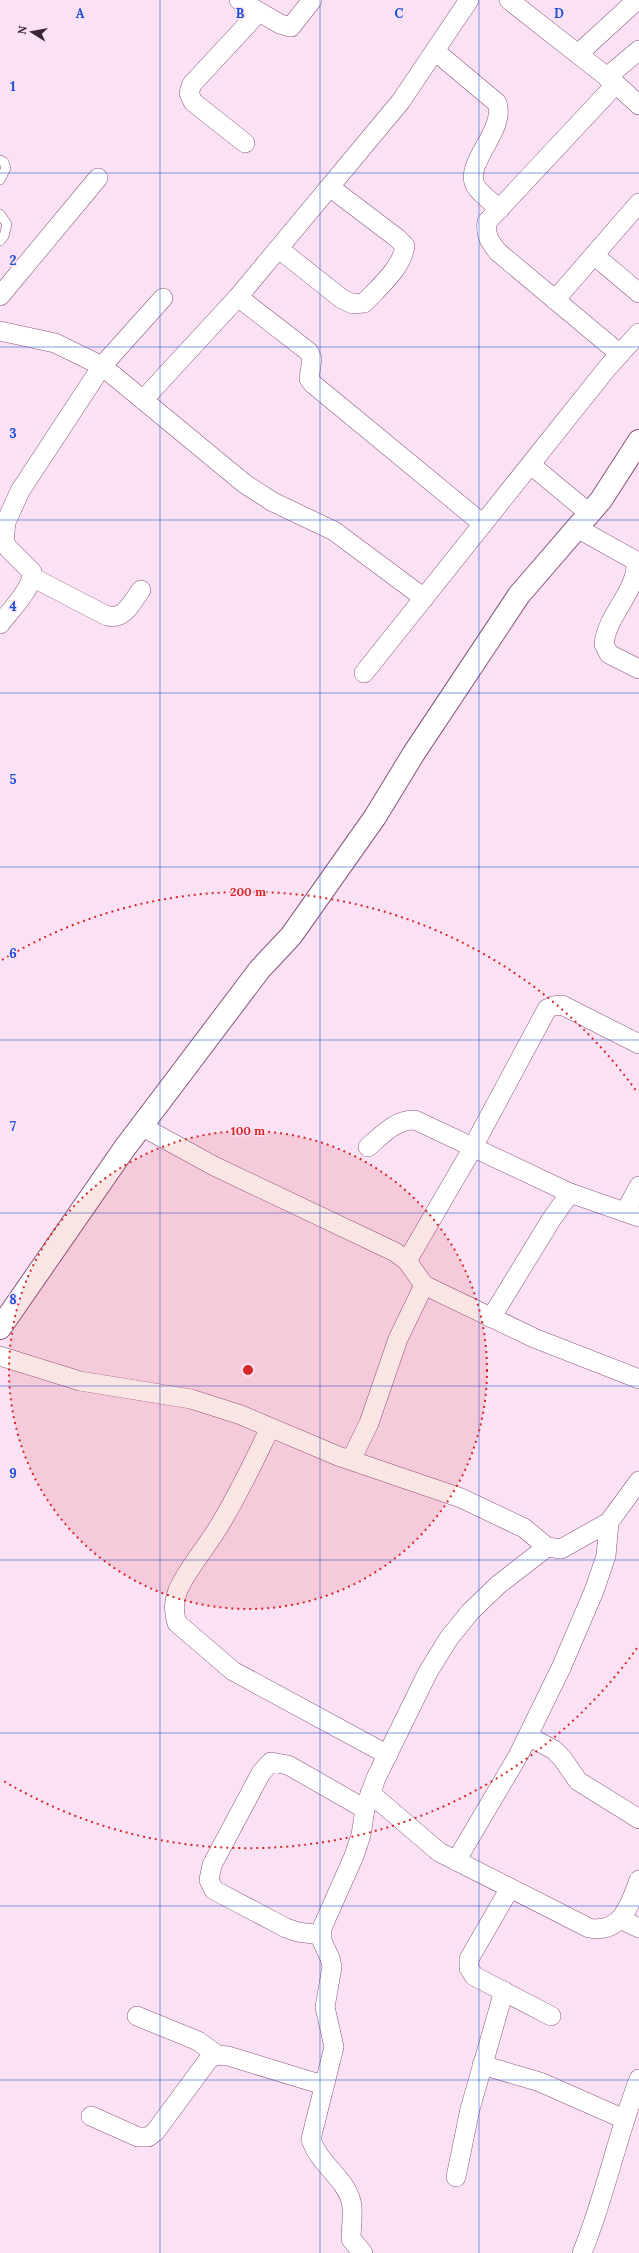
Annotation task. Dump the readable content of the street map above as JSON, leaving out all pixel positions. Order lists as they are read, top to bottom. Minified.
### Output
{"north":"left","grid":{"columns":["A","B","C","D"],"rows":["1","2","3","4","5","6","7","8","9"]},"rings":["200 m","100 m"]}
